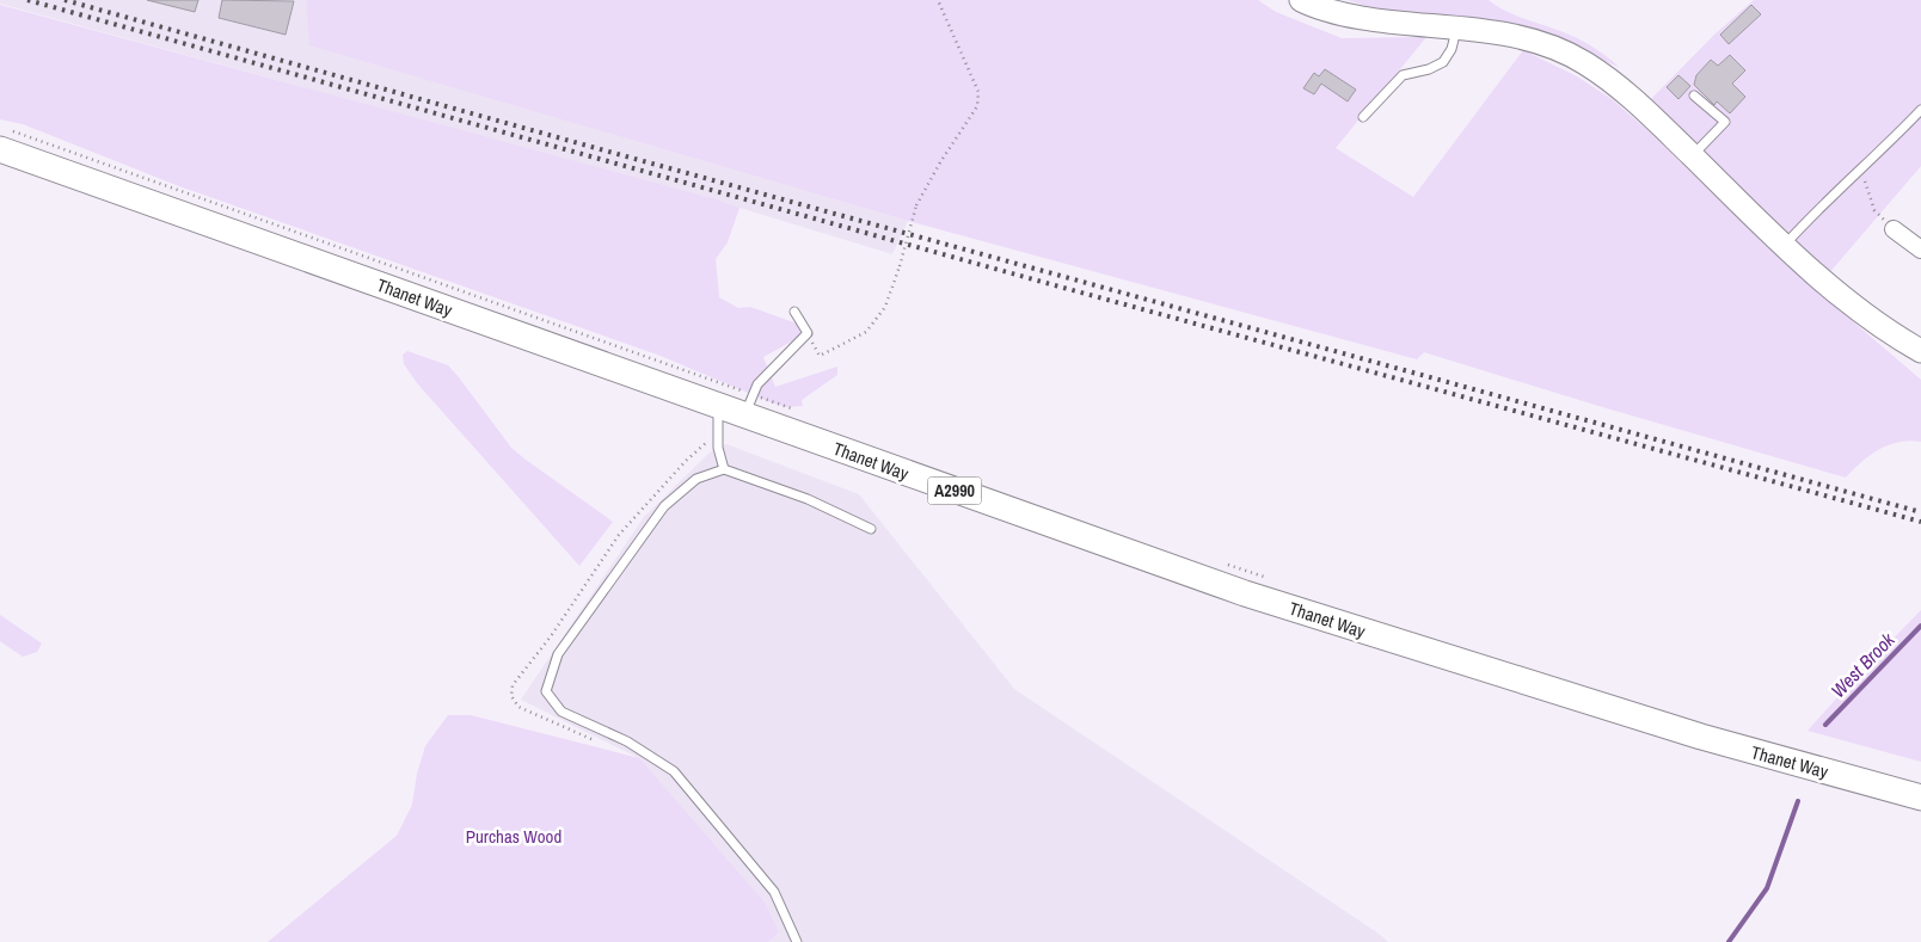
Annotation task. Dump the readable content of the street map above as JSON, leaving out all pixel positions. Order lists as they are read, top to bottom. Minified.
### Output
{"streets":{"main road":["Thanet Way","A2990"]},"water":["West Brook"],"parks":["Purchas Wood"]}
